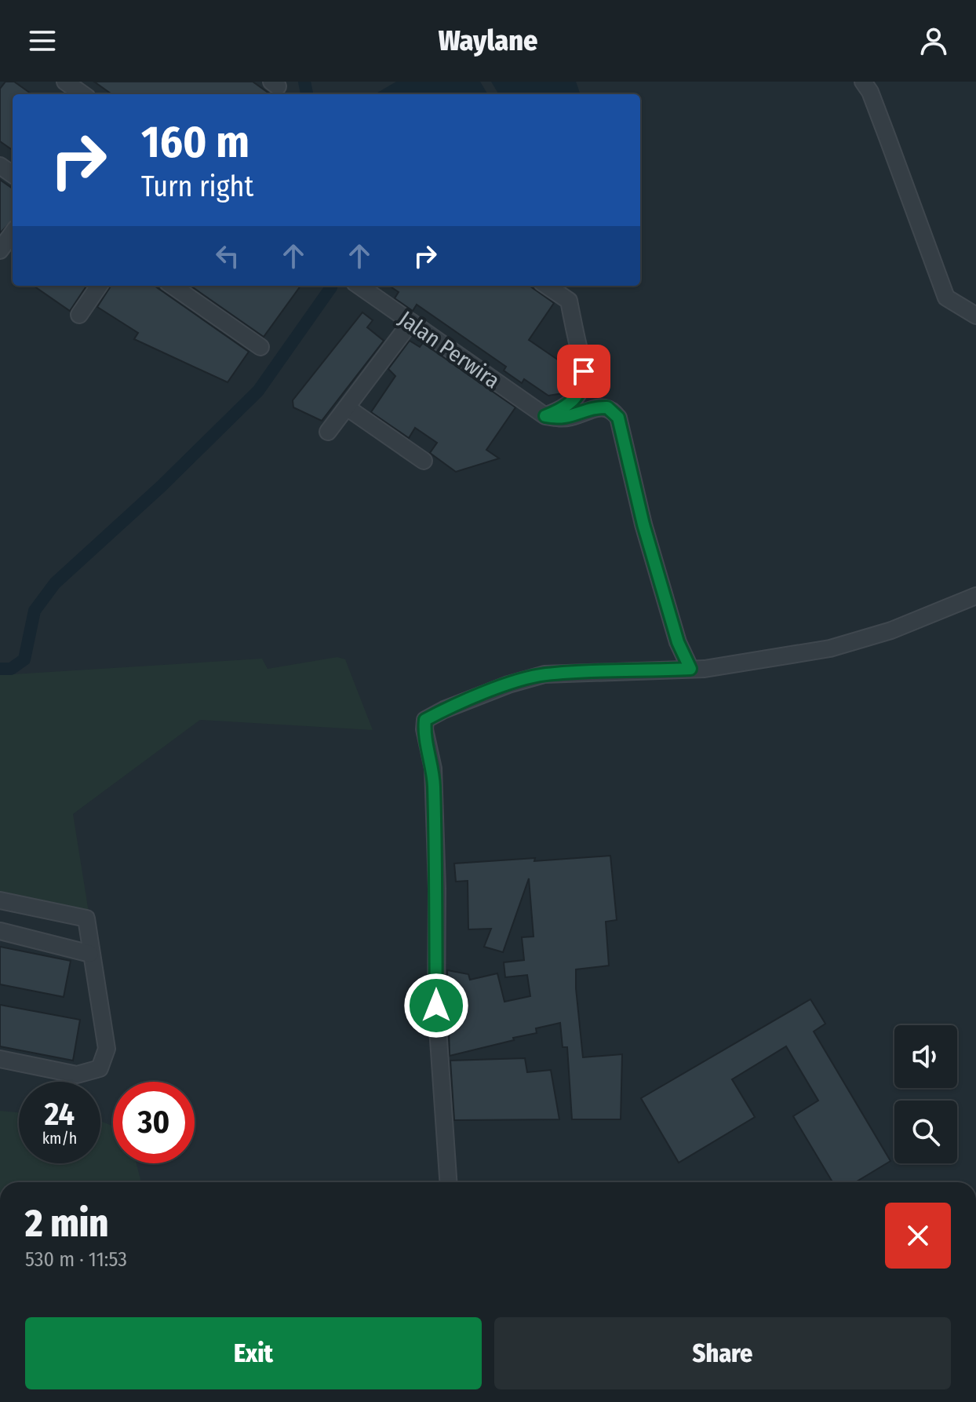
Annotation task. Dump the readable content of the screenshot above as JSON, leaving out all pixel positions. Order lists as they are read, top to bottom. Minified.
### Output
{"streets":{"street":["Jalan Perwira"]},"page":{"header":"Waylane","turn":["160 m","Turn right"],"speed":"24 km/h","limit":"30","heading":["2 min","530 m · 11:53"],"buttons":["Exit","Share"]}}
